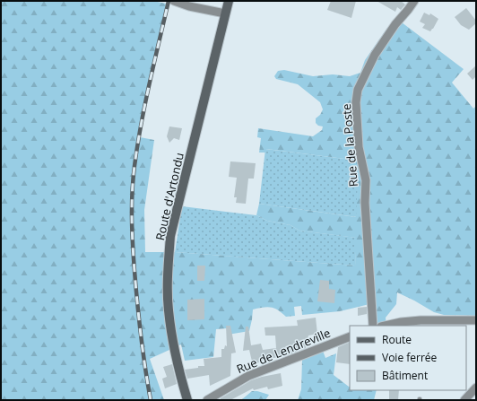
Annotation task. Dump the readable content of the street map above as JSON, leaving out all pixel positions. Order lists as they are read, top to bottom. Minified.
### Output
{"streets":{"main road":["Route d'Artondu"],"street":["Rue de la Poste","Rue de Lendreville"]},"legend":["Route","Voie ferrée","Bâtiment"]}
